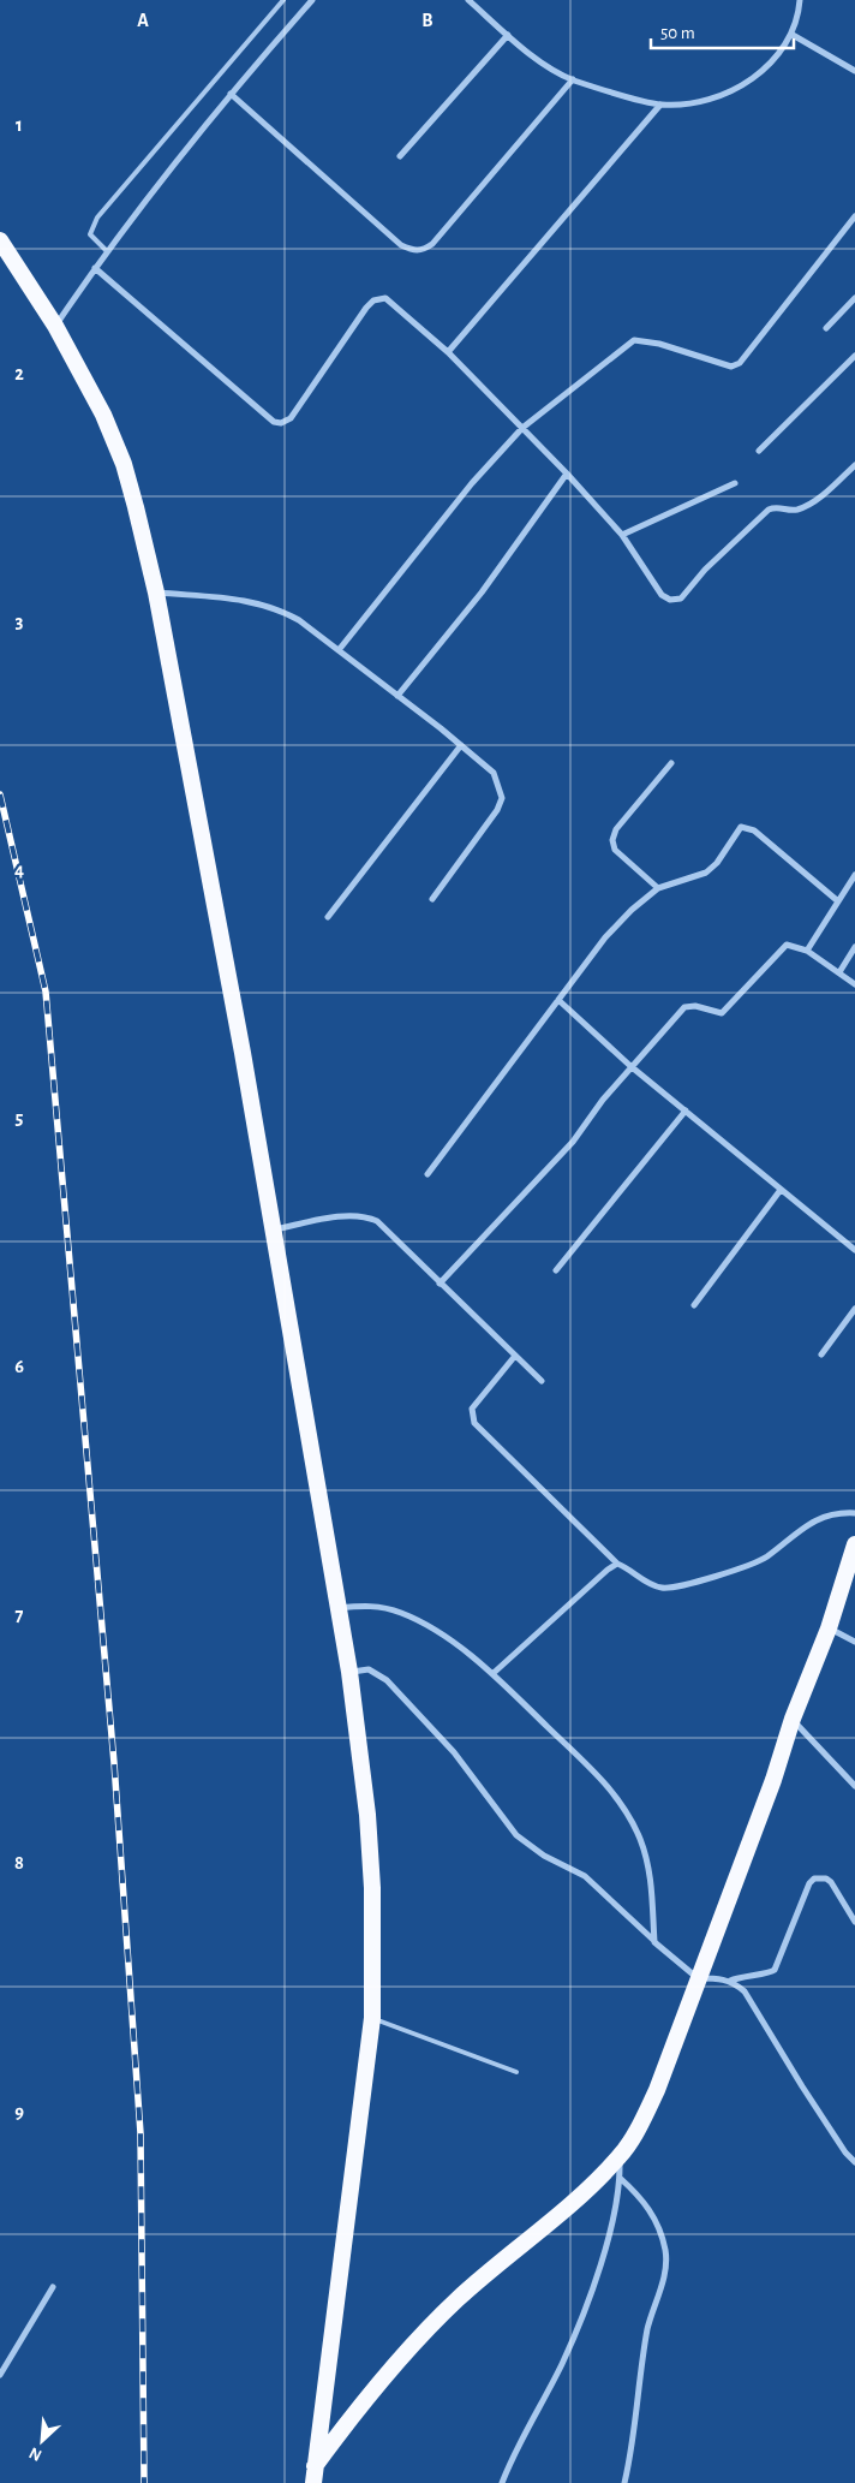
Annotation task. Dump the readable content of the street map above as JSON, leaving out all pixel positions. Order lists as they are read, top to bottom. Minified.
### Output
{"scale_bar":"50 m","north":"bottom left","grid":{"columns":["A","B"],"rows":["1","2","3","4","5","6","7","8","9"]}}
